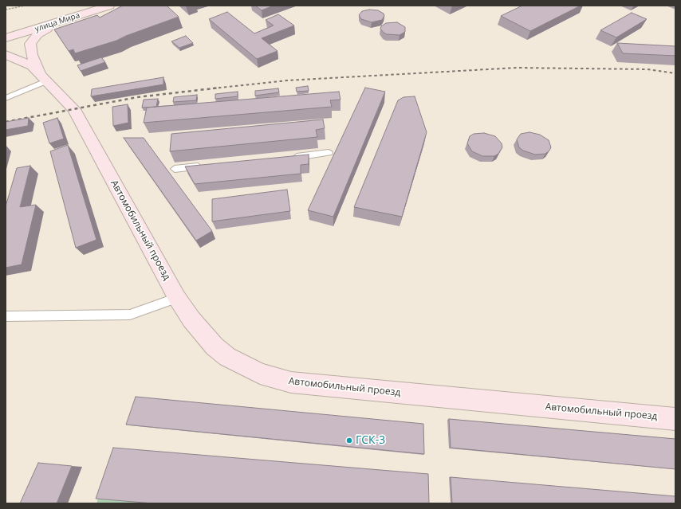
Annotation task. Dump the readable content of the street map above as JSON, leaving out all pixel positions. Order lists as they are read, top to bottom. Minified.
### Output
{"streets":{"main road":["улица Мира","Автомобильный проезд"]},"places":["ГСК-3"]}
